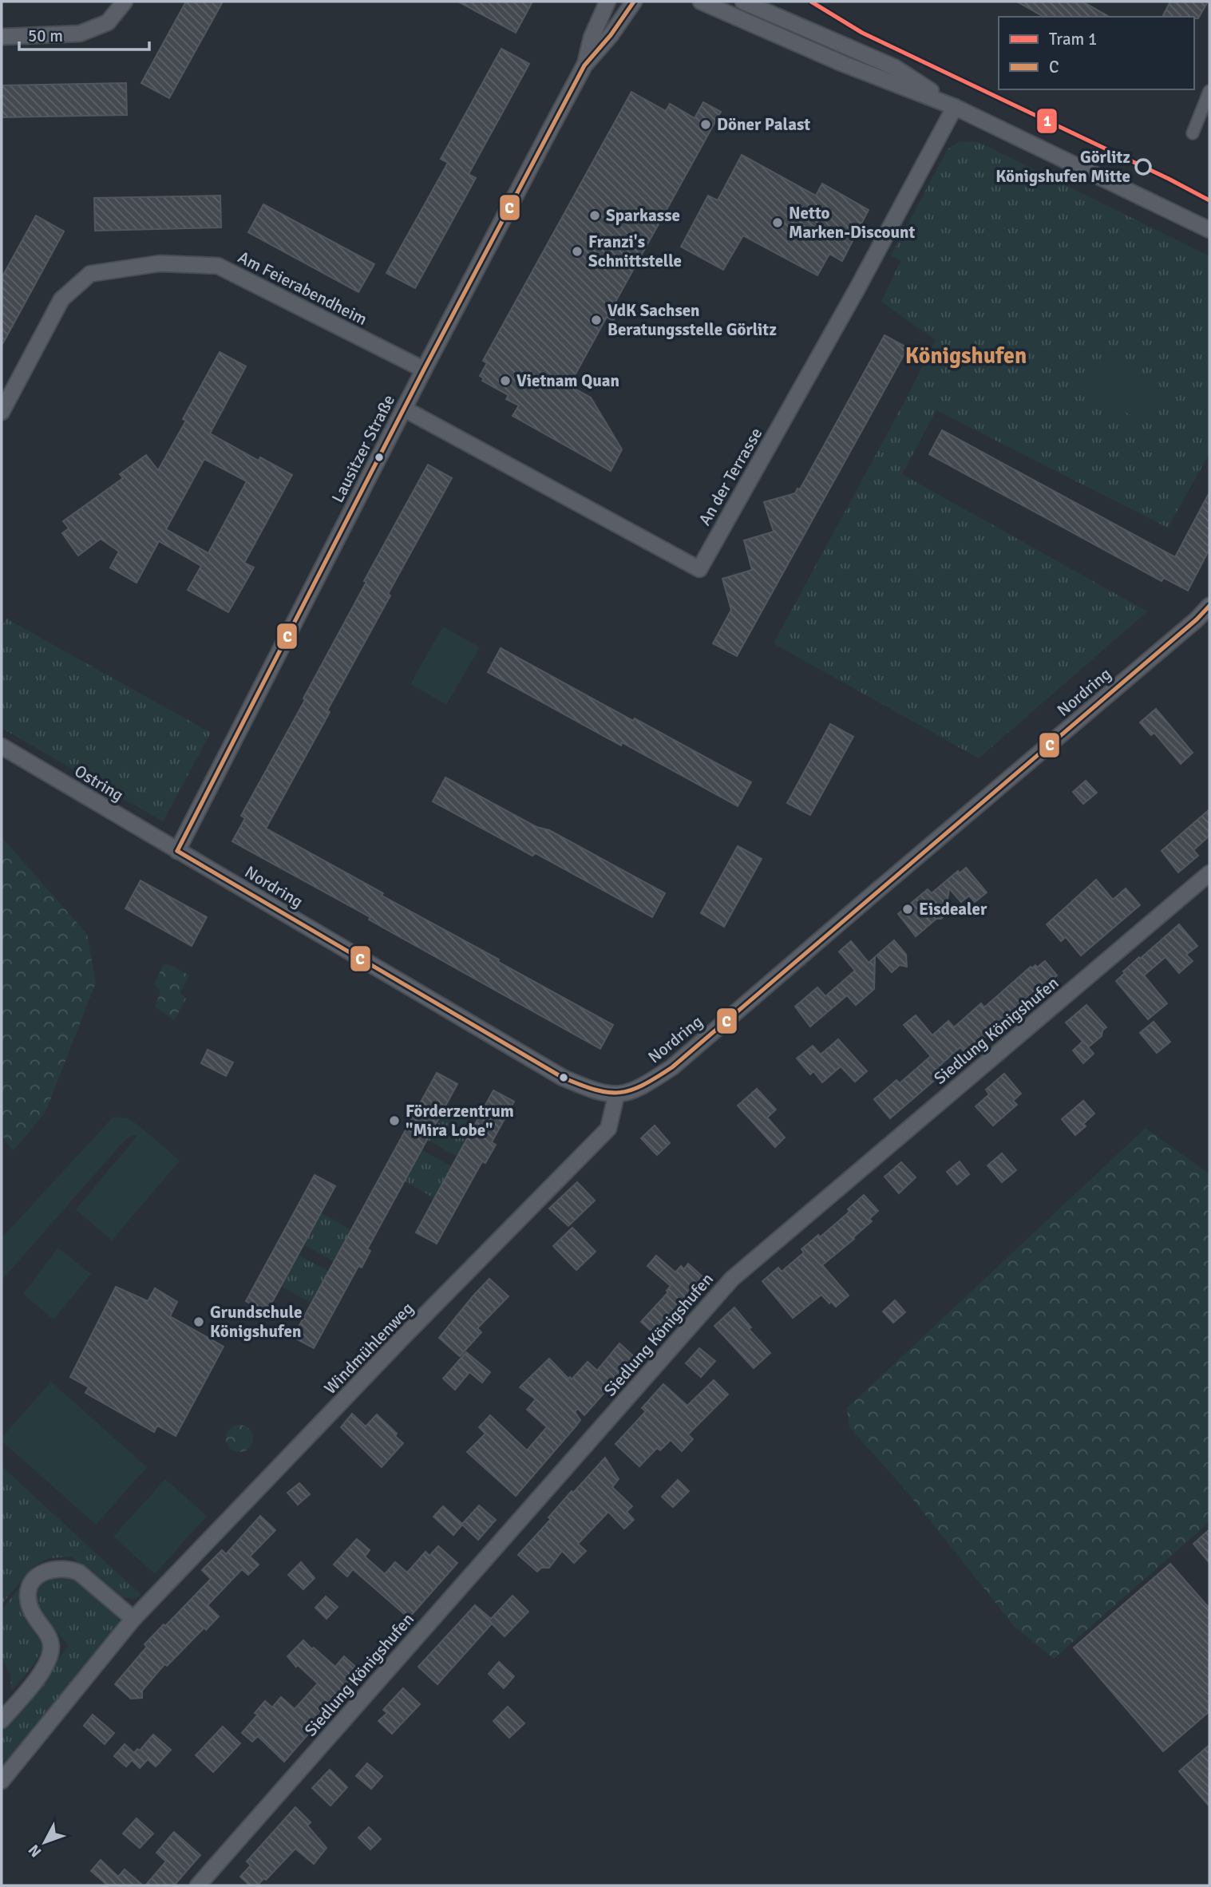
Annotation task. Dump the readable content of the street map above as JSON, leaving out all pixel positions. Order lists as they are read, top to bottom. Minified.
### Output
{"streets":{"street":["Am Feierabendheim","Lausitzer Straße","An der Terrasse","Nordring","Ostring","Siedlung Königshufen","Windmühlenweg"]},"crossings":[["Am Feierabendheim","Lausitzer Straße"],["Lausitzer Straße","An der Terrasse"],["Lausitzer Straße","Nordring"],["Lausitzer Straße","Ostring"],["Nordring","Ostring"],["Nordring","Windmühlenweg"]],"districts":["Königshufen"],"places":["Döner Palast","Görlitz Königshufen Mitte","Sparkasse","Netto Marken-Discount","Franzi's Schnittstelle","VdK Sachsen Beratungsstelle Görlitz","Vietnam Quan","Eisdealer","Förderzentrum \"Mira Lobe\"","Grundschule Königshufen"],"lines":["tram line 1","transit line C"],"legend":["Tram 1","C"],"scale_bar":"50 m","north":"bottom left"}
